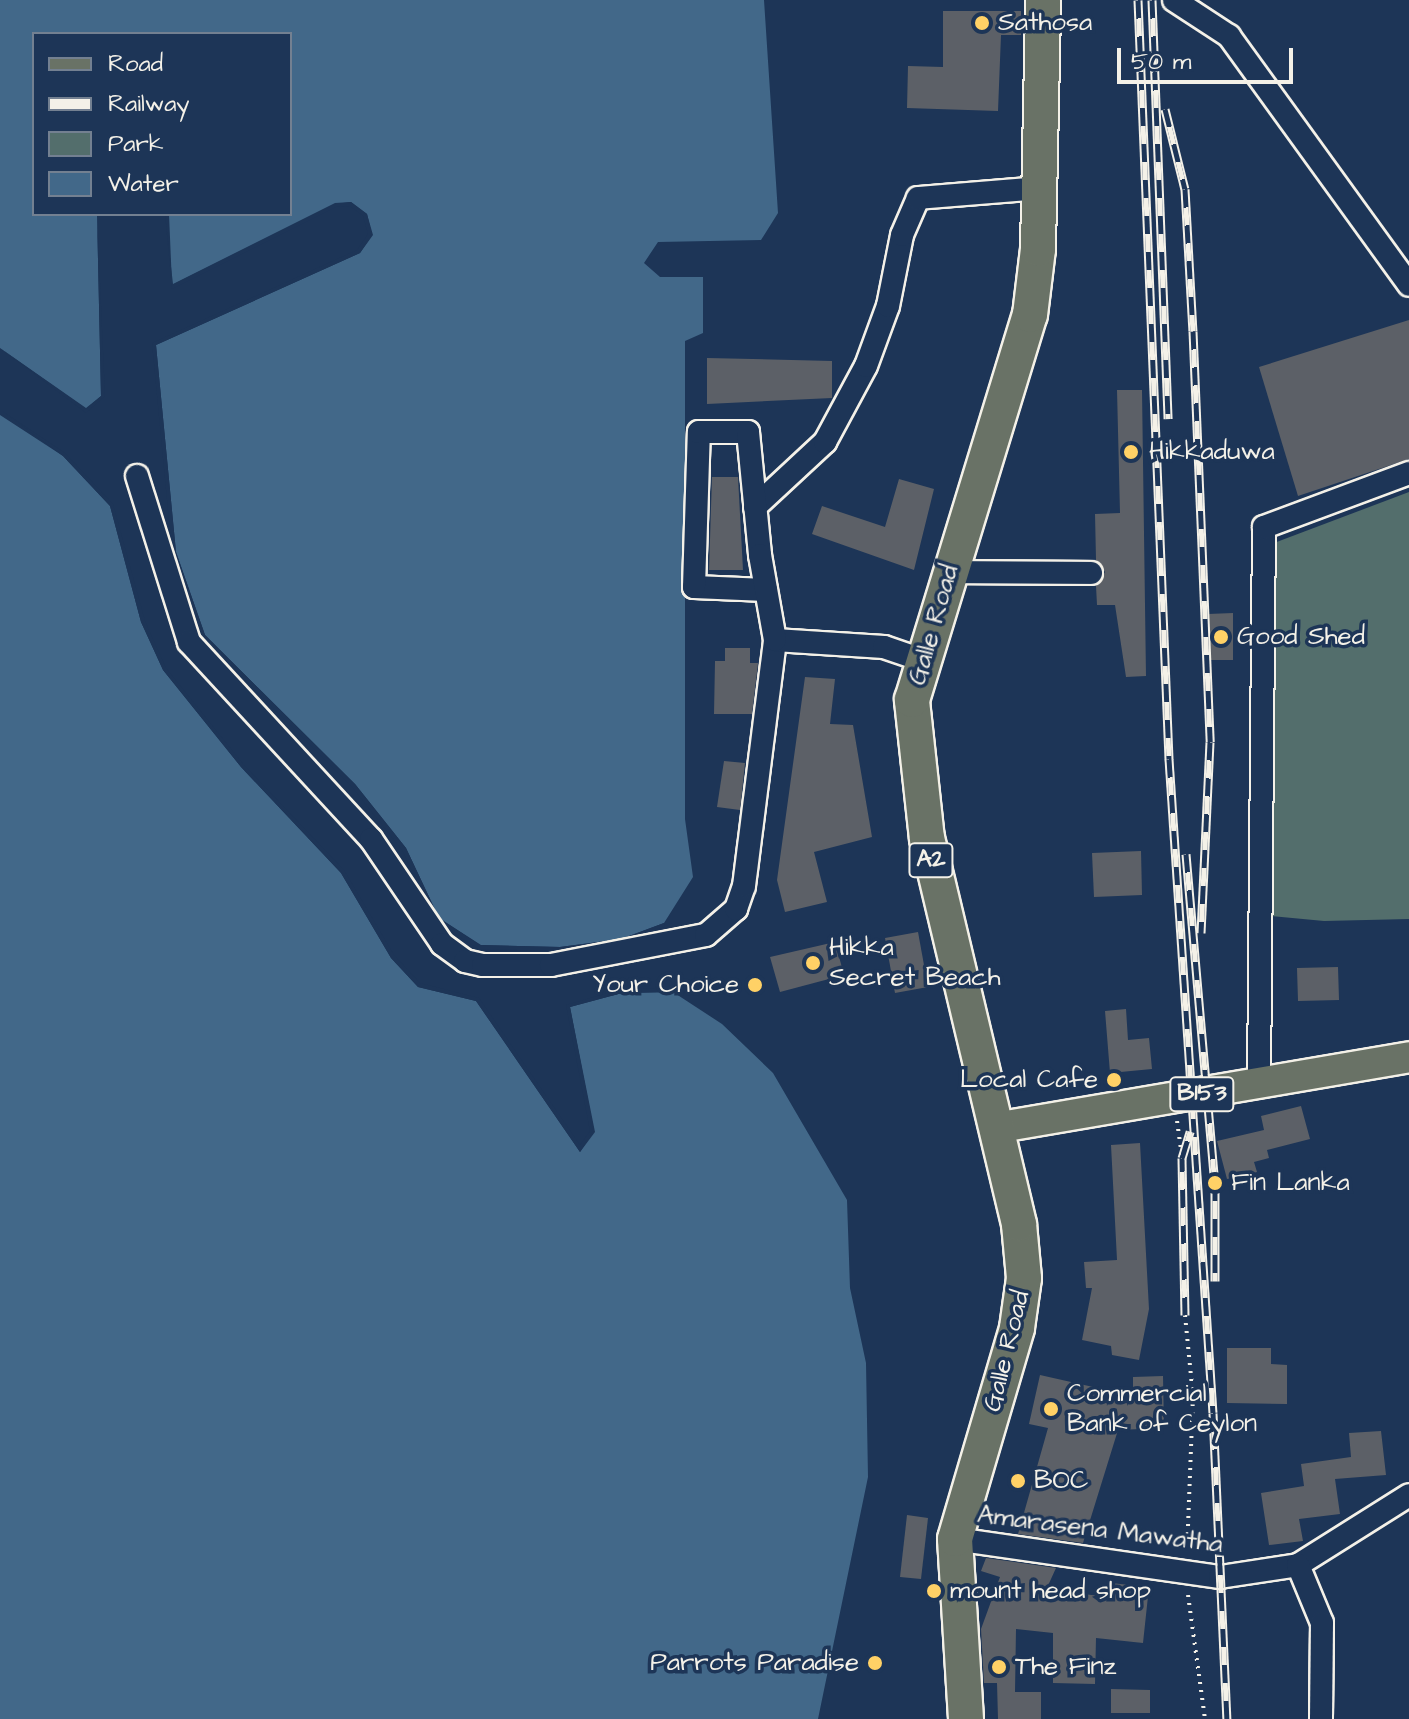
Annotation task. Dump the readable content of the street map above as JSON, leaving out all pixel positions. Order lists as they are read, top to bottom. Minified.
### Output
{"streets":{"highway":["Galle Road","A2"],"main road":["B153"],"street":["Amarasena Mawatha"]},"crossings":[["Galle Road","B153"],["Galle Road","Amarasena Mawatha"]],"places":["Sathosa","Hikkaduwa","Good Shed","Hikka Secret Beach","Your Choice","Local Cafe","Fin Lanka","Commercial Bank of Ceylon","BOC","mount head shop","Parrots Paradise","The Finz"],"legend":["Road","Railway","Park","Water"],"scale_bar":"50 m"}
